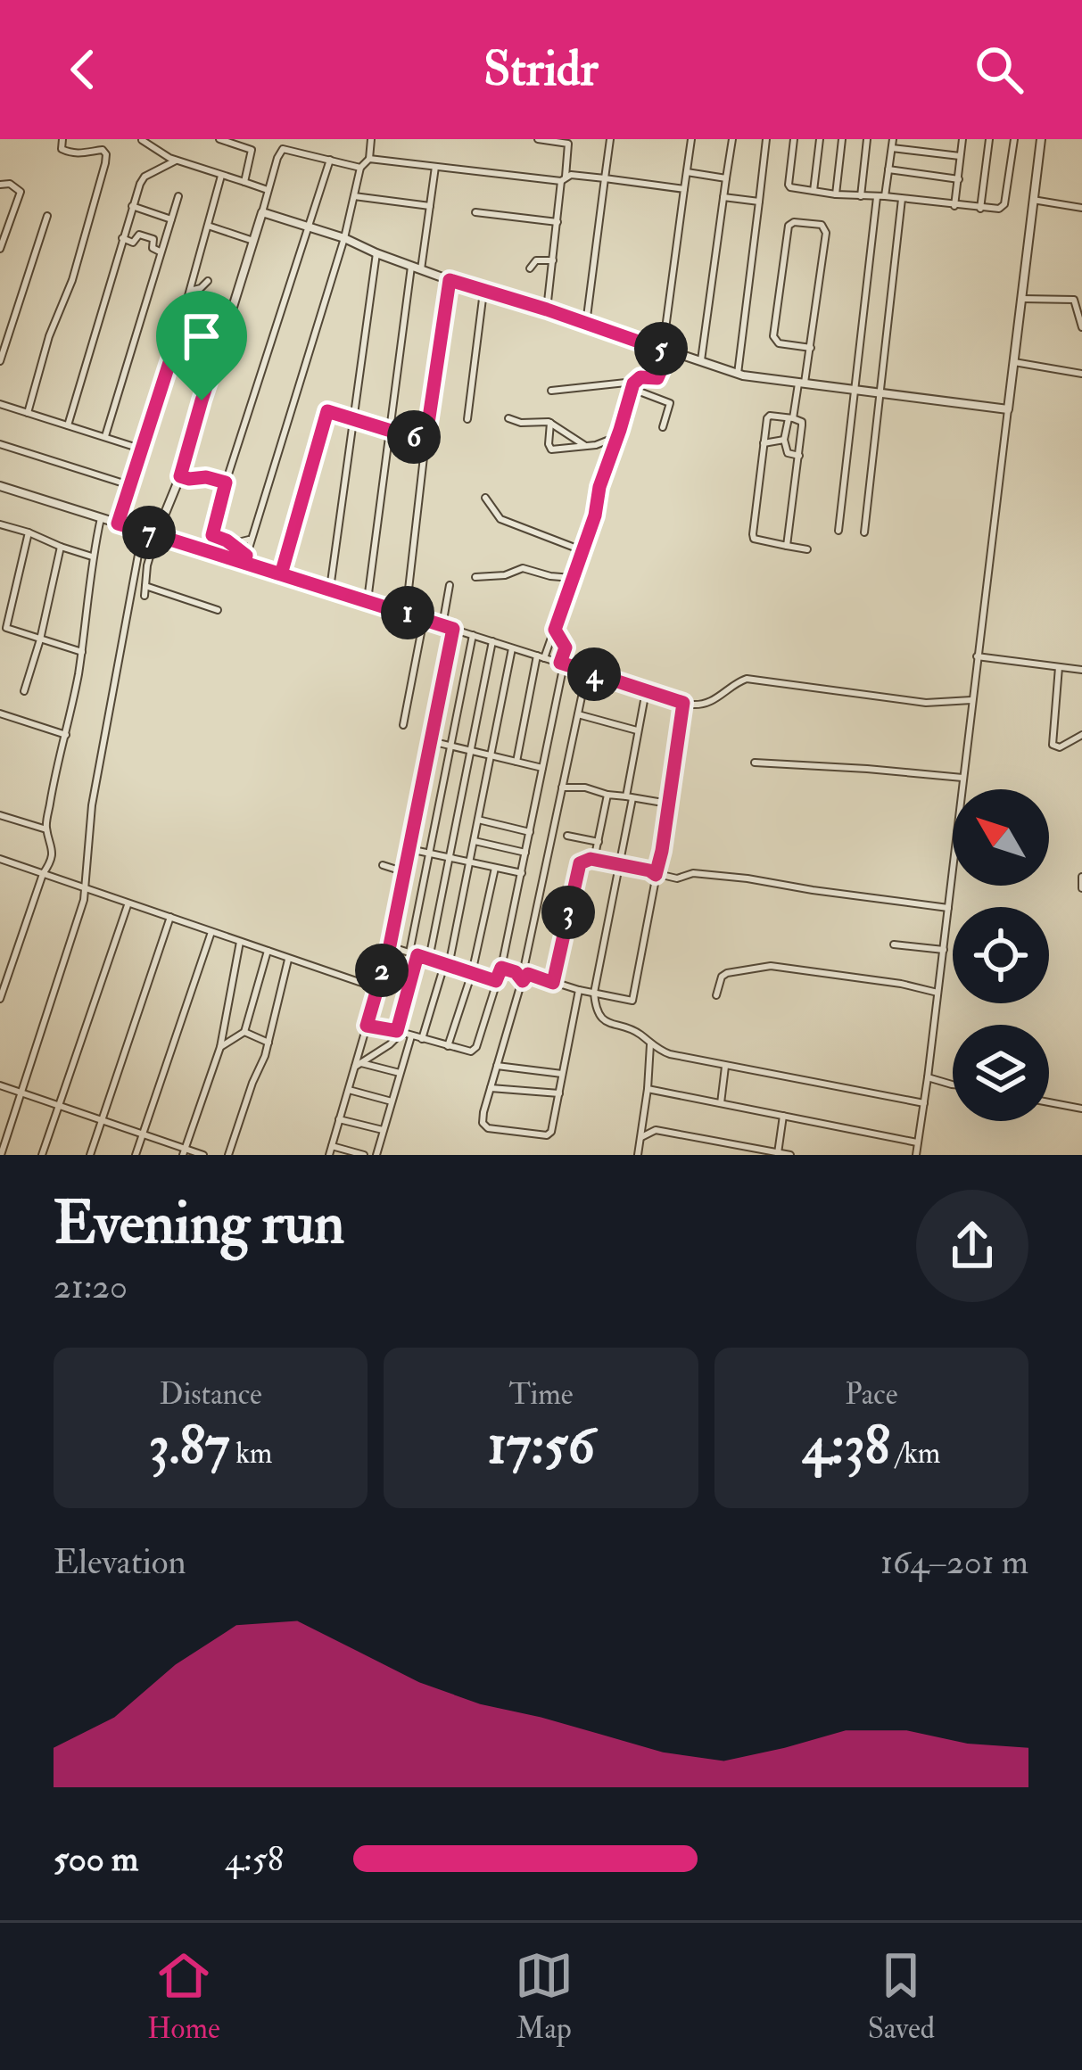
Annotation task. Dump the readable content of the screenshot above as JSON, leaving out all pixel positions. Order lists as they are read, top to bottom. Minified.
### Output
{"north":"top left","page":{"header":"Stridr","pins":["5","6","7","1","4","3","2"],"heading":["Evening run","21:20"],"stats":[["Distance","3.87 km"],["Time","17:56"],["Pace","4:38 /km"]],"chart":["Elevation","164–201 m"],"list":[{"name":"500 m","note":"4:58"}],"tabs":["Home","Map","Saved"]}}
